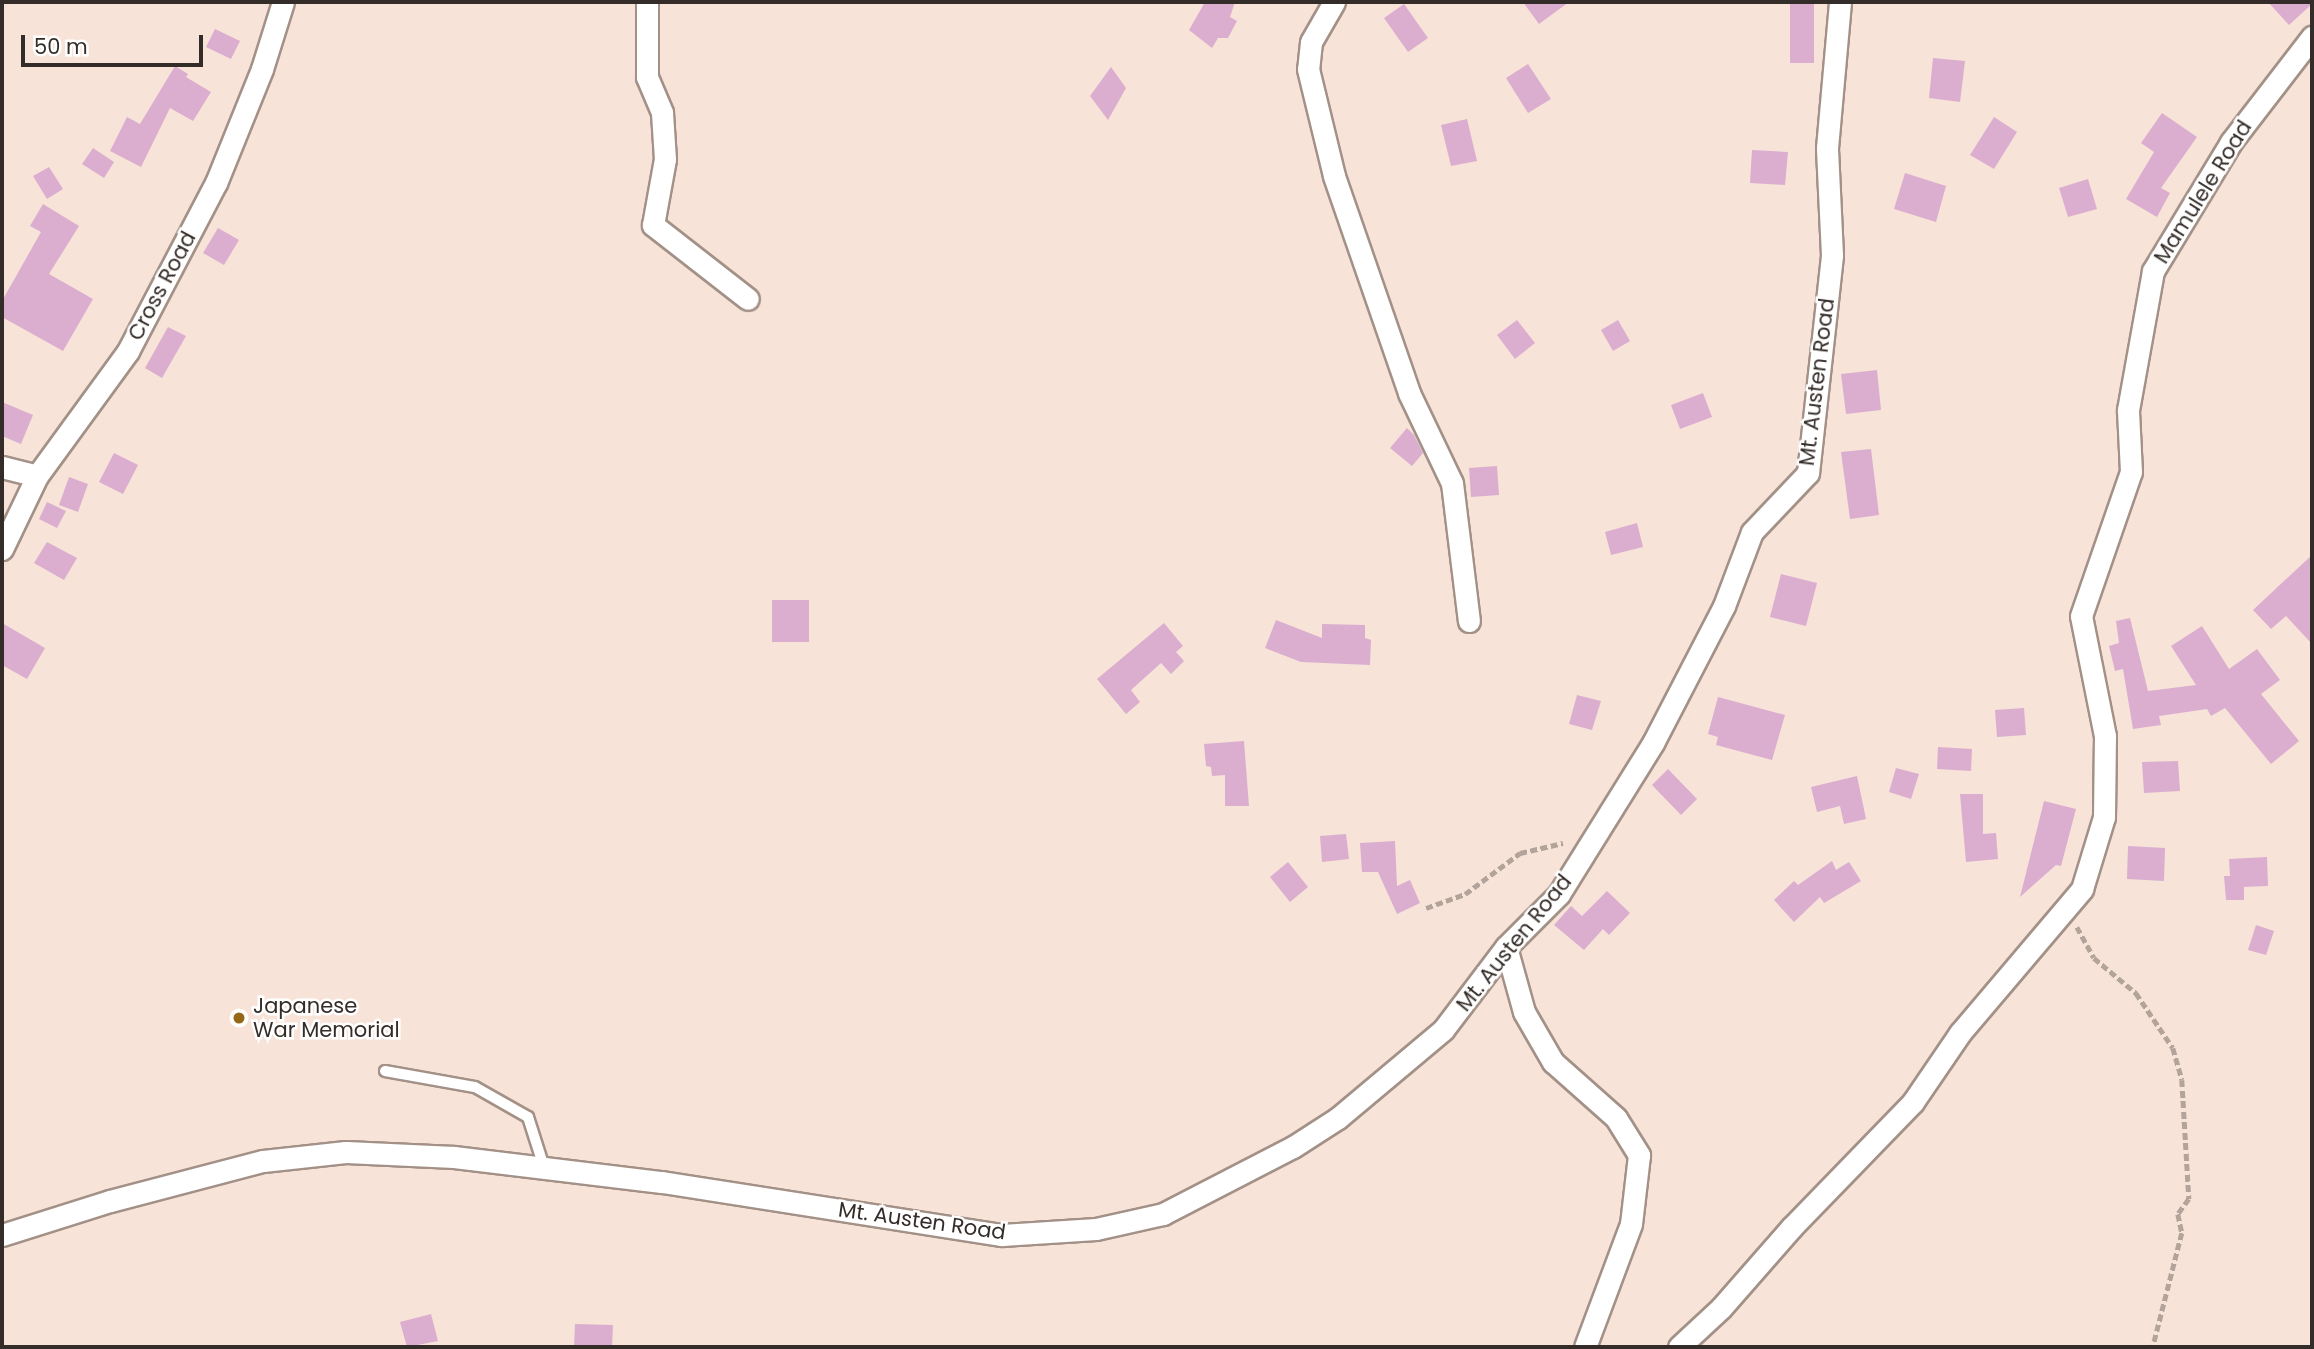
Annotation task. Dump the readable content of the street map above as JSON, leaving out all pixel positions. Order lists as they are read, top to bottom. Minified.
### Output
{"streets":{"street":["Mamulele Road","Cross Road","Mt. Austen Road"]},"places":["Japanese War Memorial"],"scale_bar":"50 m"}
